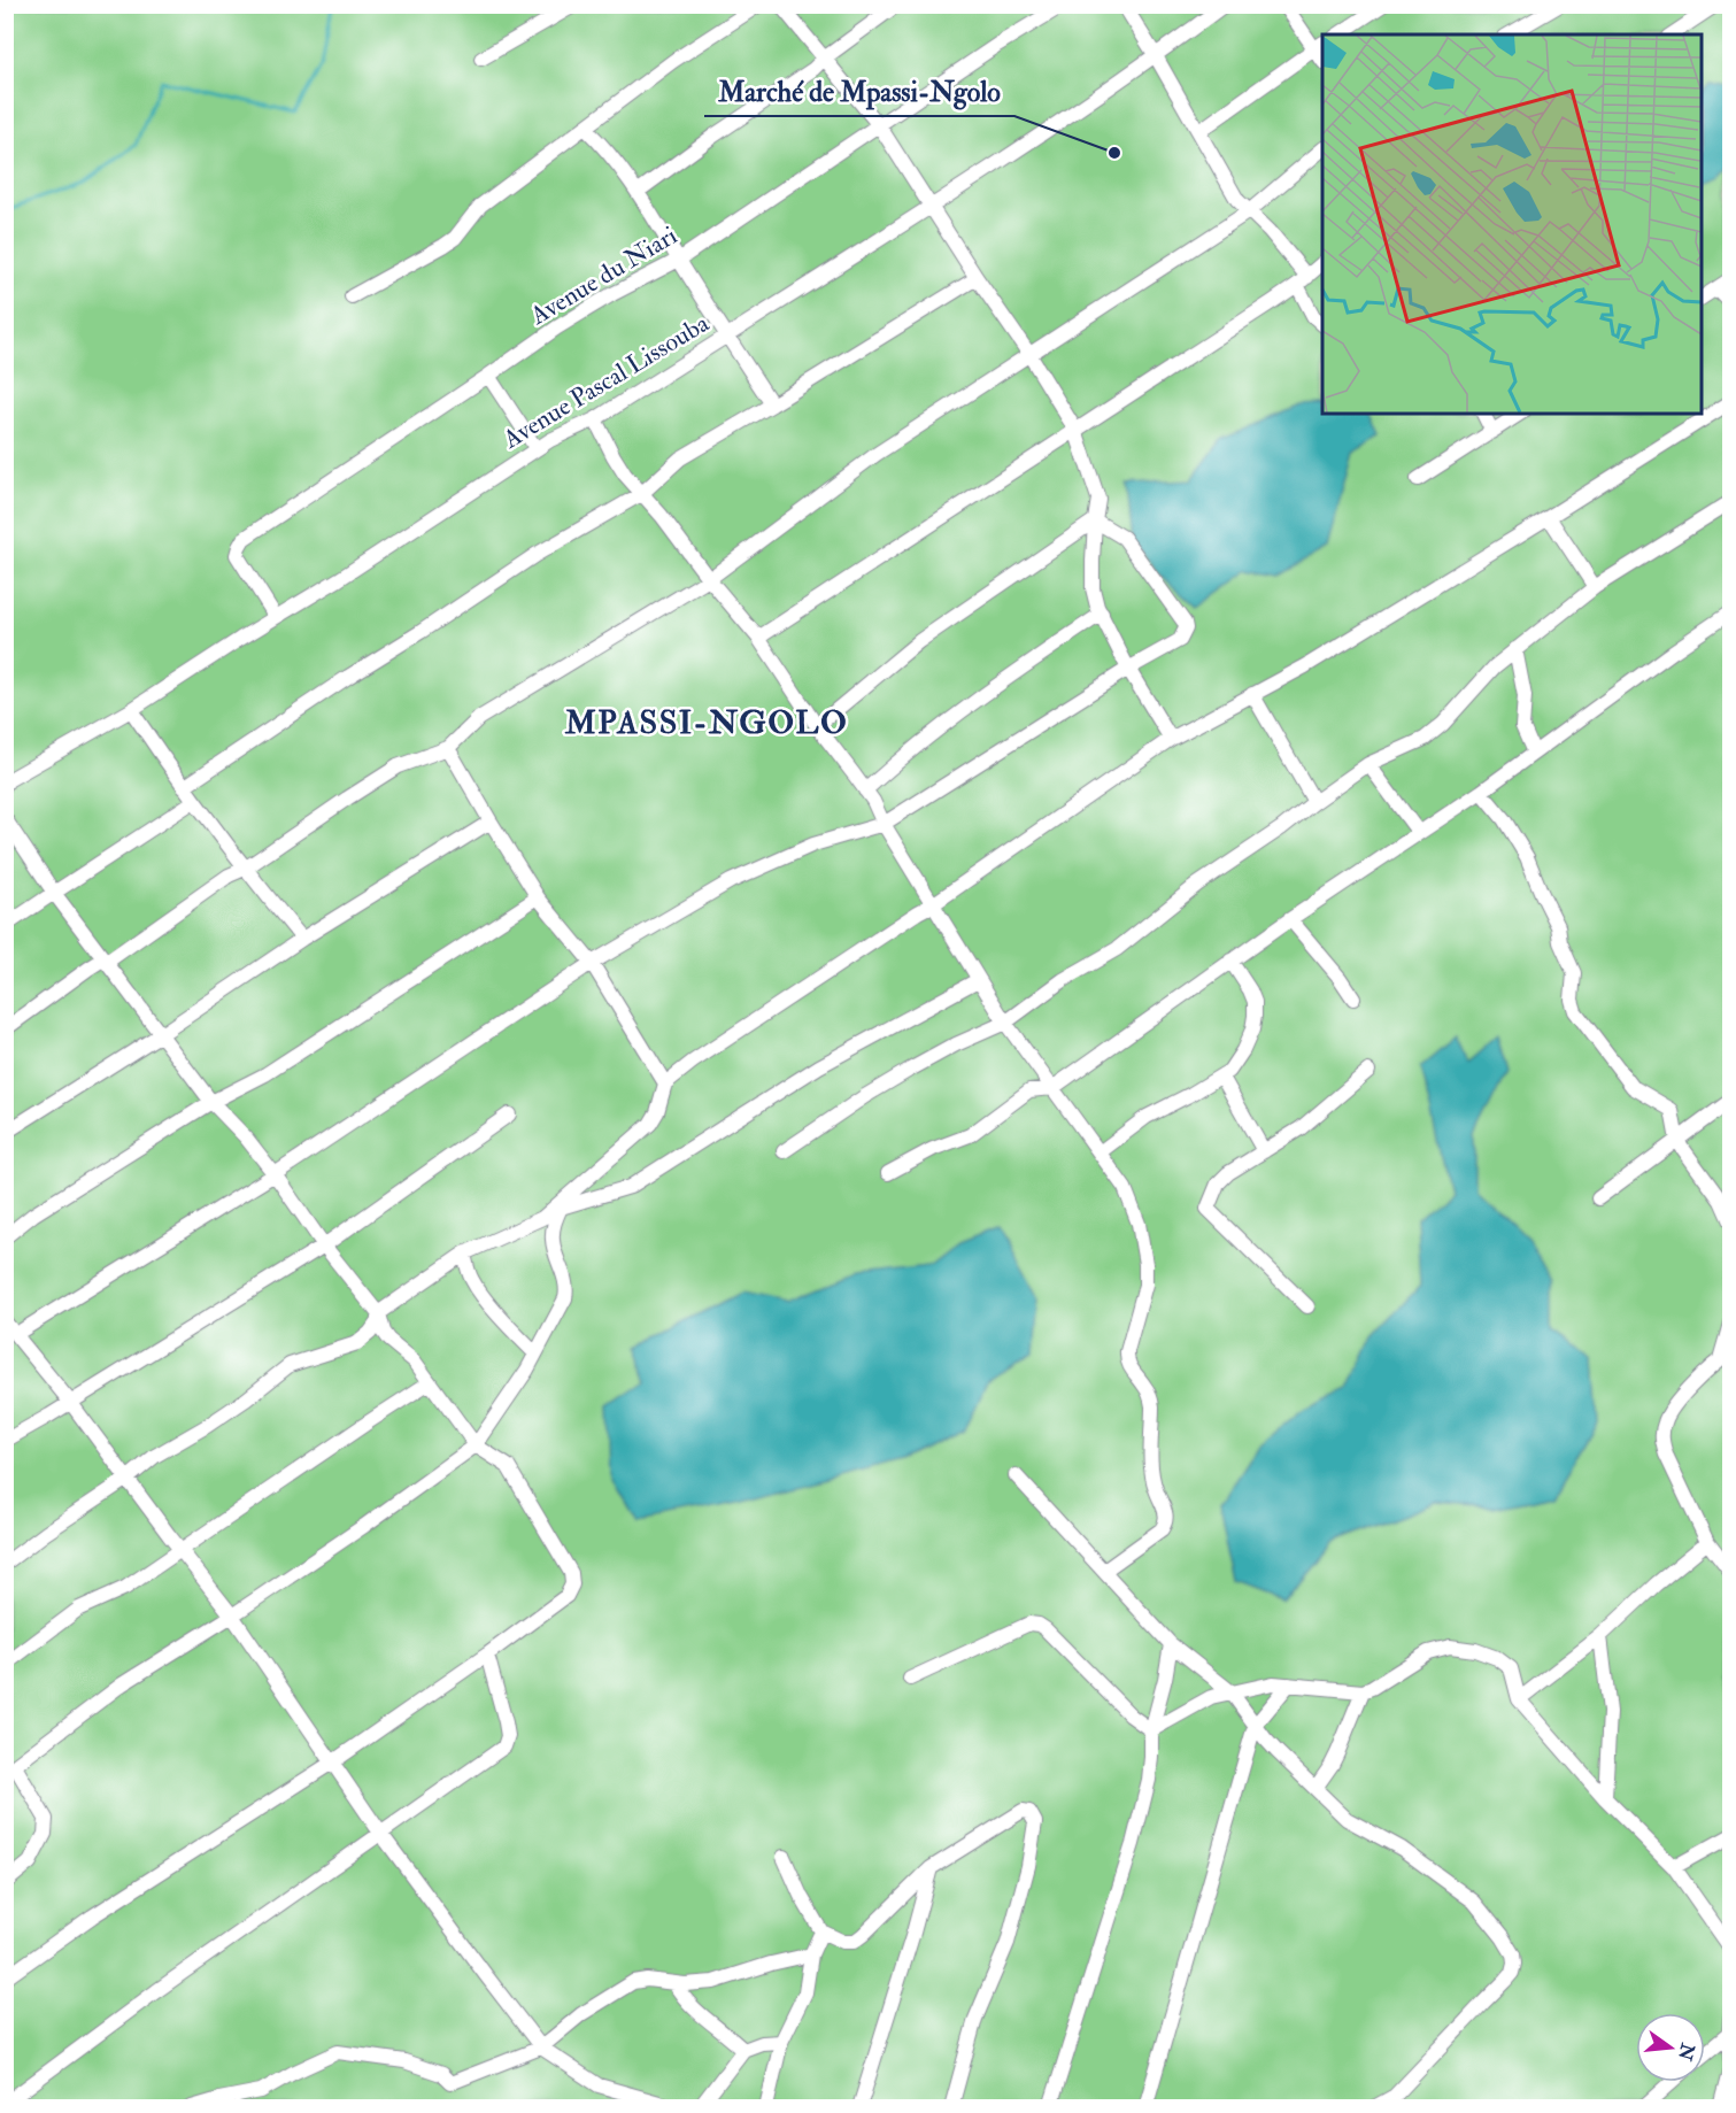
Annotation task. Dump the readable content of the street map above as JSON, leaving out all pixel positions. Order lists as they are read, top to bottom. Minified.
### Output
{"streets":{"street":["Avenue du Niari","Avenue Pascal Lissouba"]},"crossings":[["Avenue du Niari","Avenue Pascal Lissouba"]],"districts":["MPASSI-NGOLO"],"places":["Marché de Mpassi-Ngolo"],"north":"right"}
